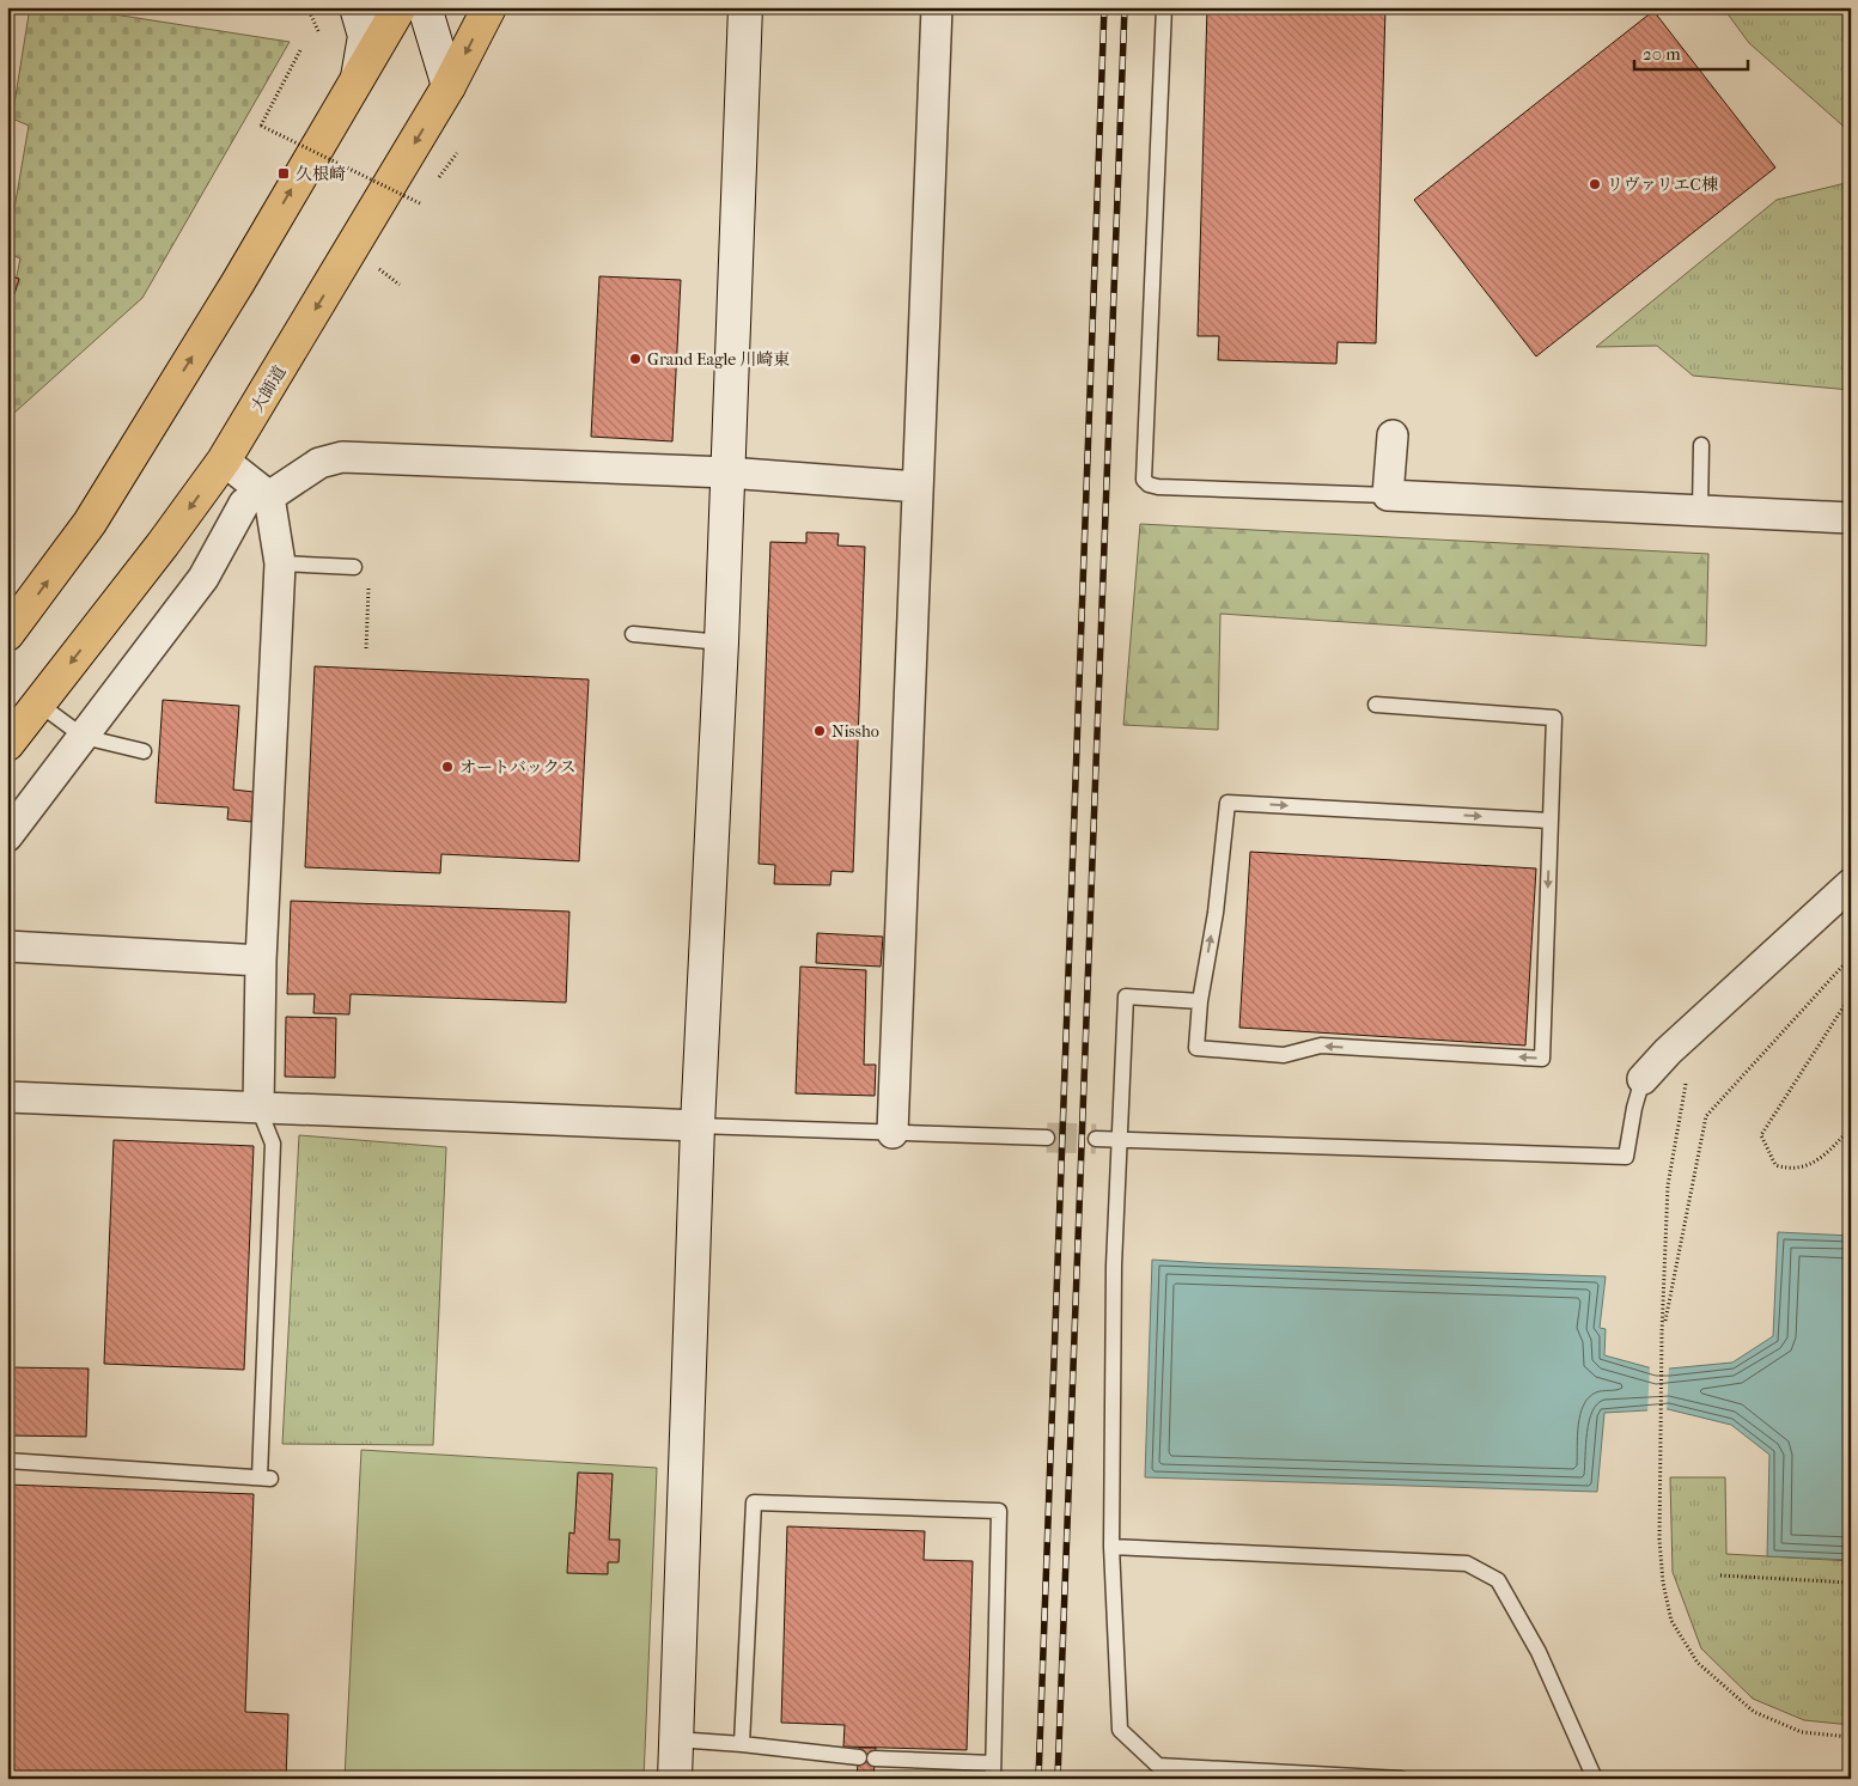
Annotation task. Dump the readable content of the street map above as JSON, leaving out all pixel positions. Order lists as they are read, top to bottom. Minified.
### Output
{"streets":{"highway":["大師道"]},"places":{"transit":["久根崎"],"other":["リヴァリエC棟","Grand Eagle 川崎東","Nissho","オートバックス"]},"scale_bar":"20 m"}
